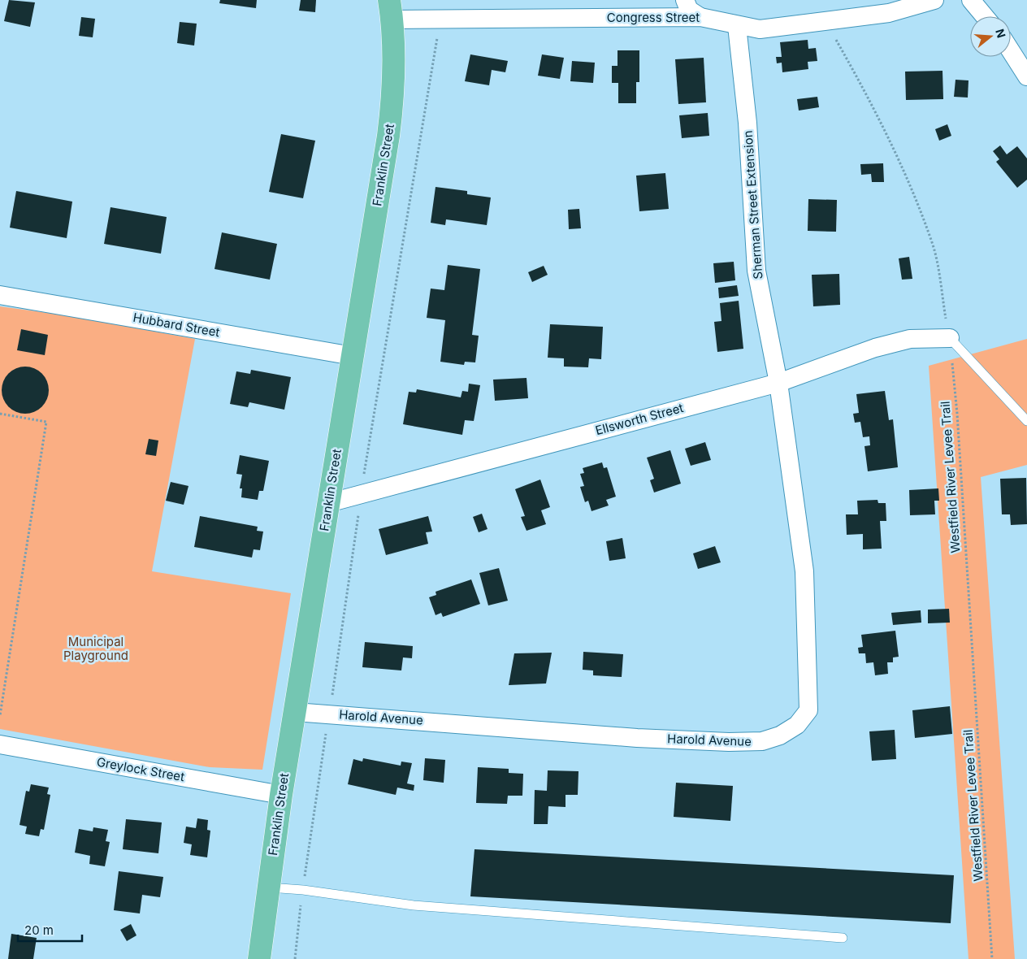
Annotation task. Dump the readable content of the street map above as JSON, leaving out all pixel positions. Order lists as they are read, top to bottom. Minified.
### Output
{"streets":{"main road":["Franklin Street"],"street":["Congress Street","Sherman Street Extension","Hubbard Street","Ellsworth Street","Harold Avenue","Greylock Street"],"path":["Westfield River Levee Trail"]},"crossings":[["Congress Street","Franklin Street"],["Congress Street","Sherman Street Extension"],["Congress Street","Westfield River Levee Trail"],["Franklin Street","Hubbard Street"],["Franklin Street","Ellsworth Street"],["Franklin Street","Harold Avenue"],["Franklin Street","Greylock Street"],["Sherman Street Extension","Ellsworth Street"],["Sherman Street Extension","Harold Avenue"],["Ellsworth Street","Westfield River Levee Trail"],["Ellsworth Street","Harold Avenue"]],"parks":["Municipal Playground"],"scale_bar":"20 m","north":"right"}
